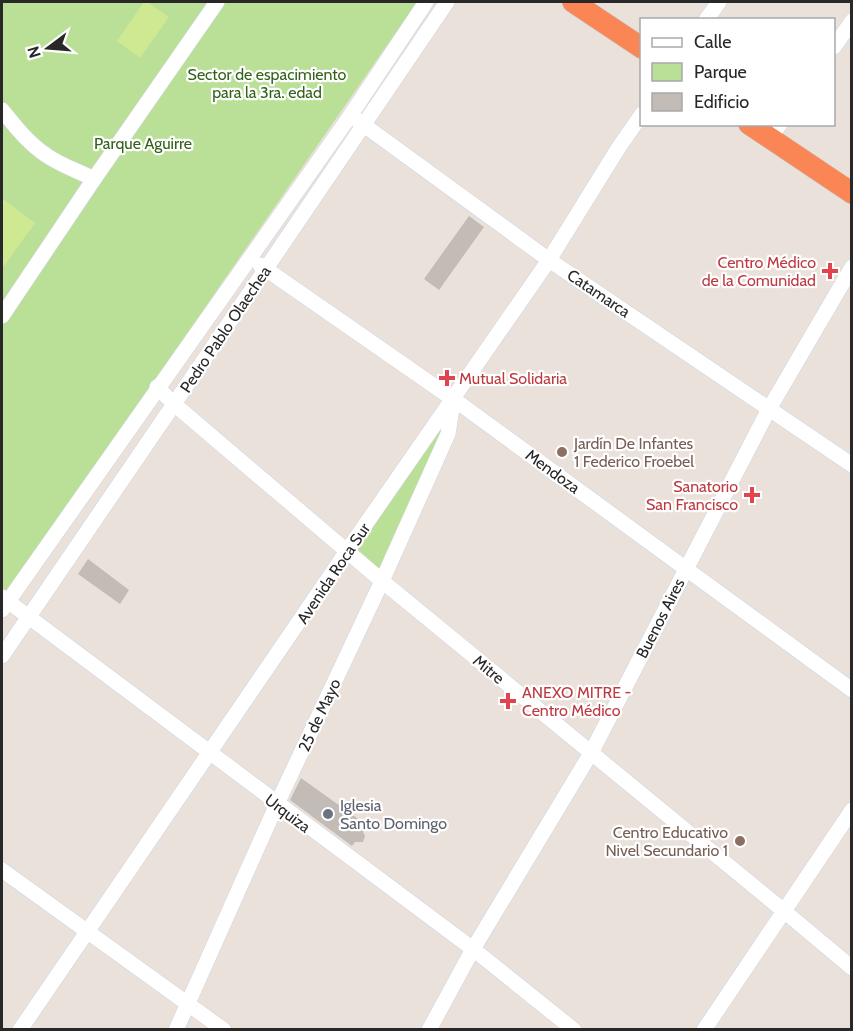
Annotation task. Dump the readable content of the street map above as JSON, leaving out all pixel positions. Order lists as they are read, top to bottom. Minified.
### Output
{"streets":{"street":["Catamarca","Pedro Pablo Olaechea","Mendoza","Avenida Roca Sur","Buenos Aires","Mitre","25 de Mayo","Urquiza"]},"crossings":[["Catamarca","Pedro Pablo Olaechea"],["Catamarca","Avenida Roca Sur"],["Catamarca","Buenos Aires"],["Pedro Pablo Olaechea","Mendoza"],["Pedro Pablo Olaechea","Mitre"],["Pedro Pablo Olaechea","Urquiza"],["Mendoza","Avenida Roca Sur"],["Mendoza","Buenos Aires"],["Mendoza","25 de Mayo"],["Avenida Roca Sur","Mitre"],["Avenida Roca Sur","25 de Mayo"],["Avenida Roca Sur","Urquiza"],["Buenos Aires","Mitre"],["Buenos Aires","Urquiza"],["Mitre","25 de Mayo"],["25 de Mayo","Urquiza"]],"parks":["Sector de espacimiento para la 3ra. edad","Parque Aguirre"],"places":{"health":["Centro Médico de la Comunidad","Mutual Solidaria","Sanatorio San Francisco","ANEXO MITRE - Centro Médico"],"other":["Jardín De Infantes 1 Federico Froebel","Iglesia Santo Domingo","Centro Educativo Nivel Secundario 1"]},"legend":["Calle","Parque","Edificio"],"north":"left"}
